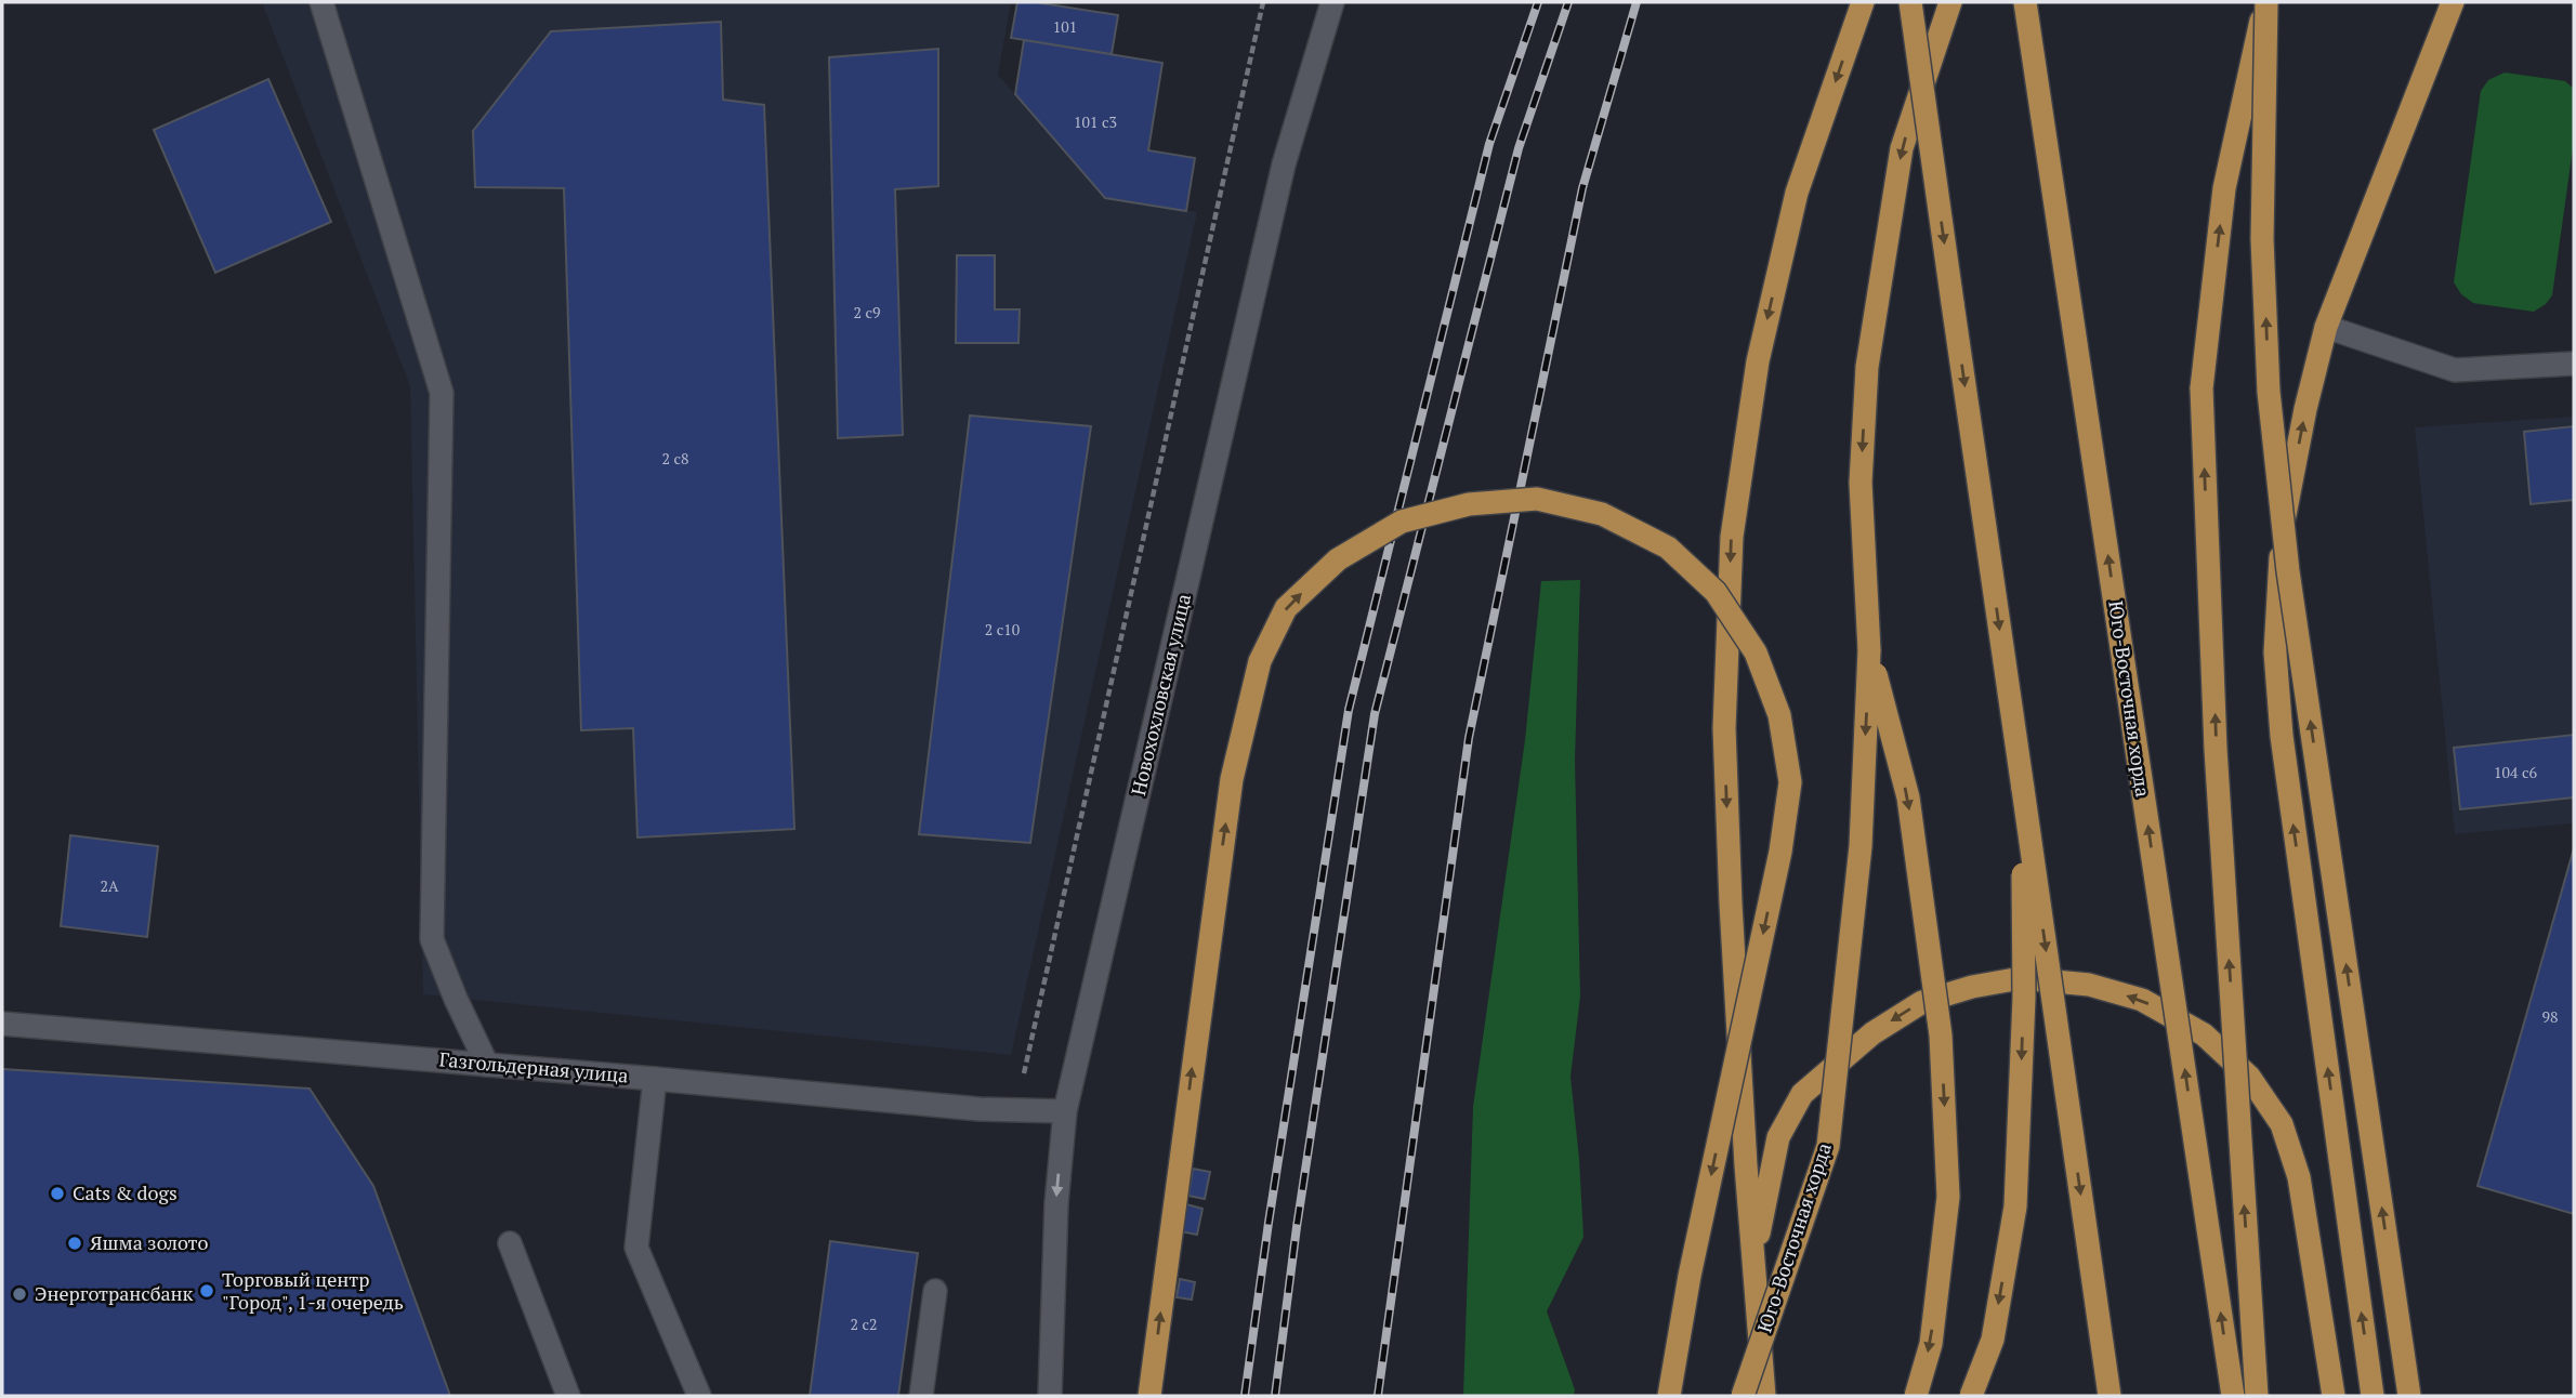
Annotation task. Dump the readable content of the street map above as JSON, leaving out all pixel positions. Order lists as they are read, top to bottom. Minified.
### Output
{"streets":{"main road":["Юго-Восточная хорда"],"street":["Новохохловская улица","Газгольдерная улица"]},"crossings":[["Новохохловская улица","Газгольдерная улица"]],"places":["Cats & dogs","Яшма золото","Торговый центр \"Город\", 1-я очередь","Энерготрансбанк"],"house_numbers":["101","101 с3","2 с9","2 с8","2 с10","104 с6","2А","98","2 с2"]}
